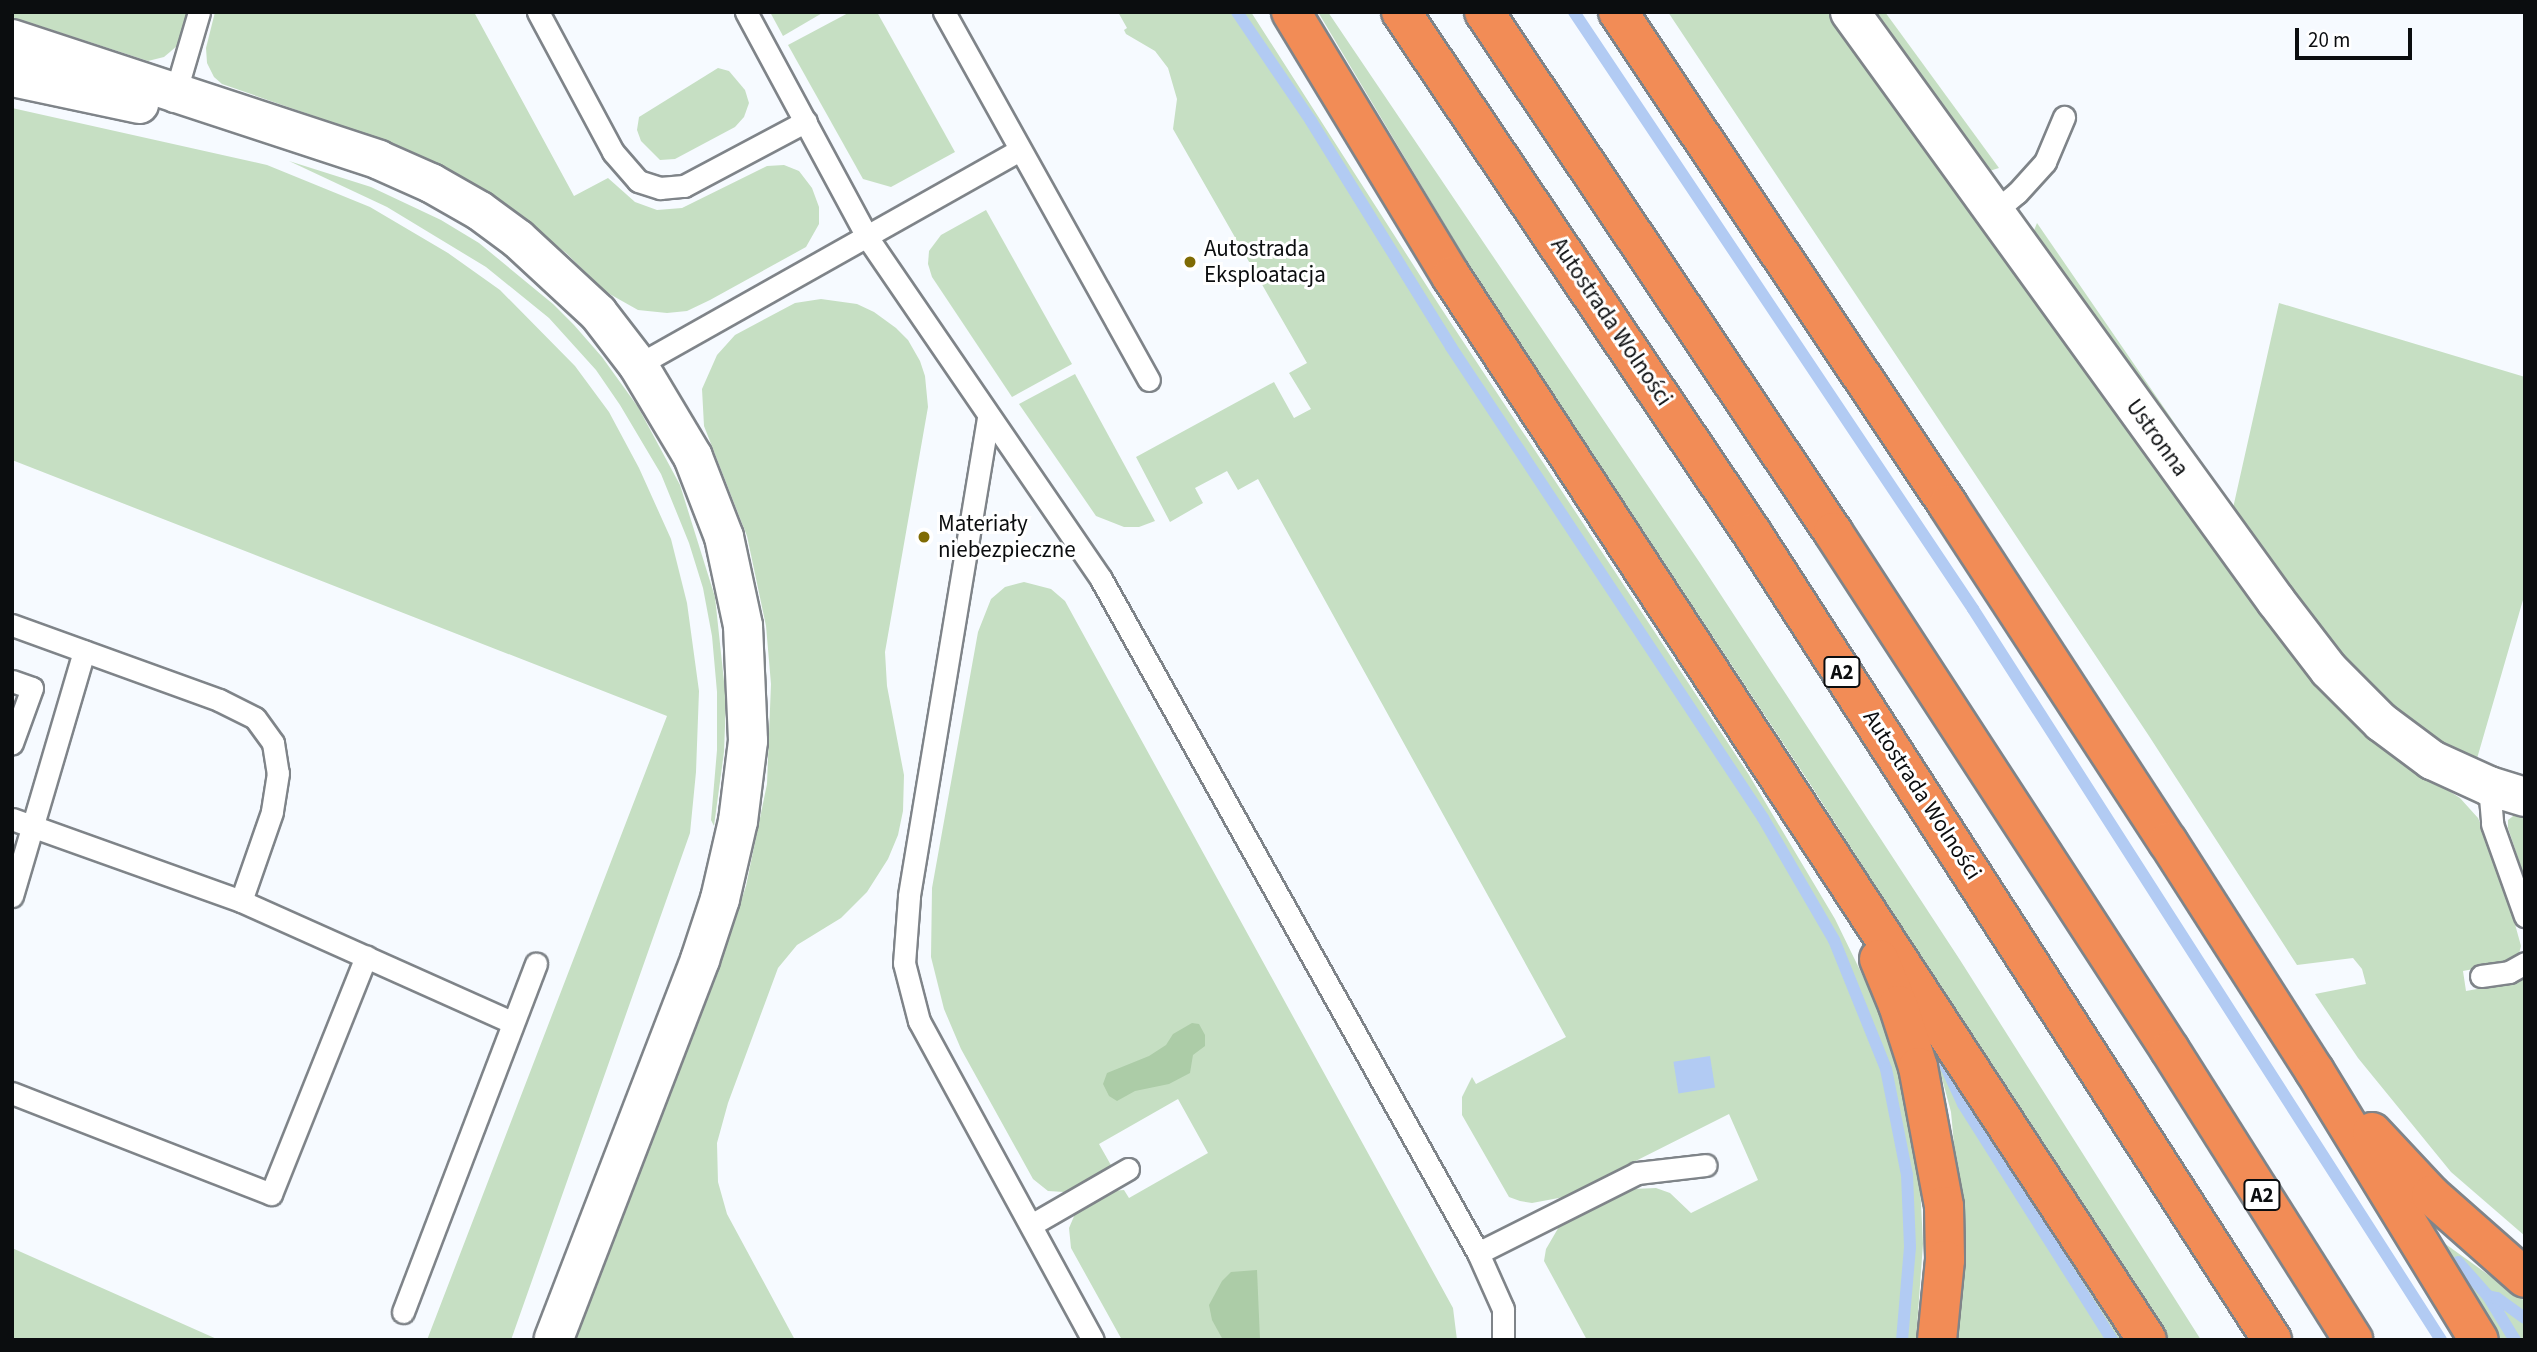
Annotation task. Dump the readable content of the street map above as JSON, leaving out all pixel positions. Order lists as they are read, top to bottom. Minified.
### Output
{"streets":{"highway":["Autostrada Wolności","A2"],"street":["Ustronna"]},"places":["Autostrada Eksploatacja","Materiały niebezpieczne"],"scale_bar":"20 m"}
